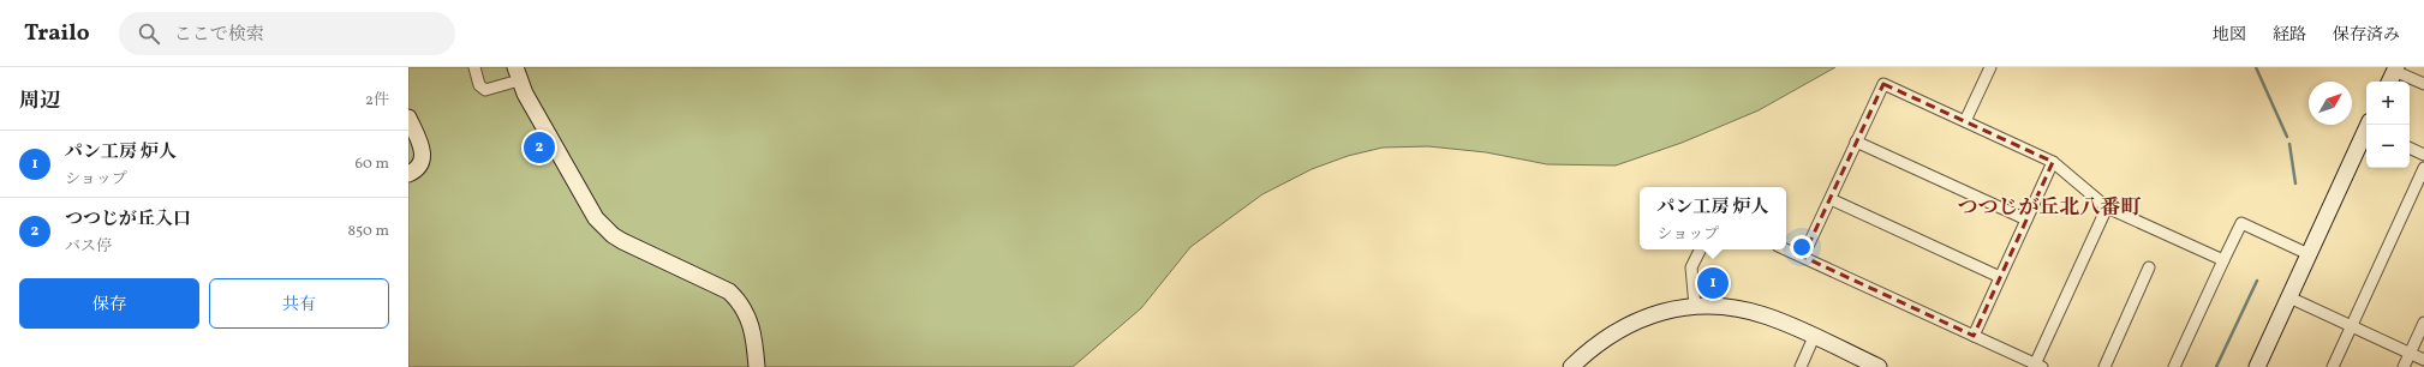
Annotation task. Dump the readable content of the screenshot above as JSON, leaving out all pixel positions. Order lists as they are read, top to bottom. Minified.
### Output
{"districts":["つつじが丘北八番町"],"north":"top right","page":{"header":"Trailo","search":"ここで検索","nav":["地図","経路","保存済み"],"heading":["周辺","2件"],"map_buttons":["+","−"],"list":[{"mark":"1","name":"パン工房 炉人","note":"ショップ","value":"60 m"},{"mark":"2","name":"つつじが丘入口","note":"バス停","value":"850 m"}],"pins":["2","1"],"popup":["パン工房 炉人","ショップ"],"buttons":["保存","共有"]}}
